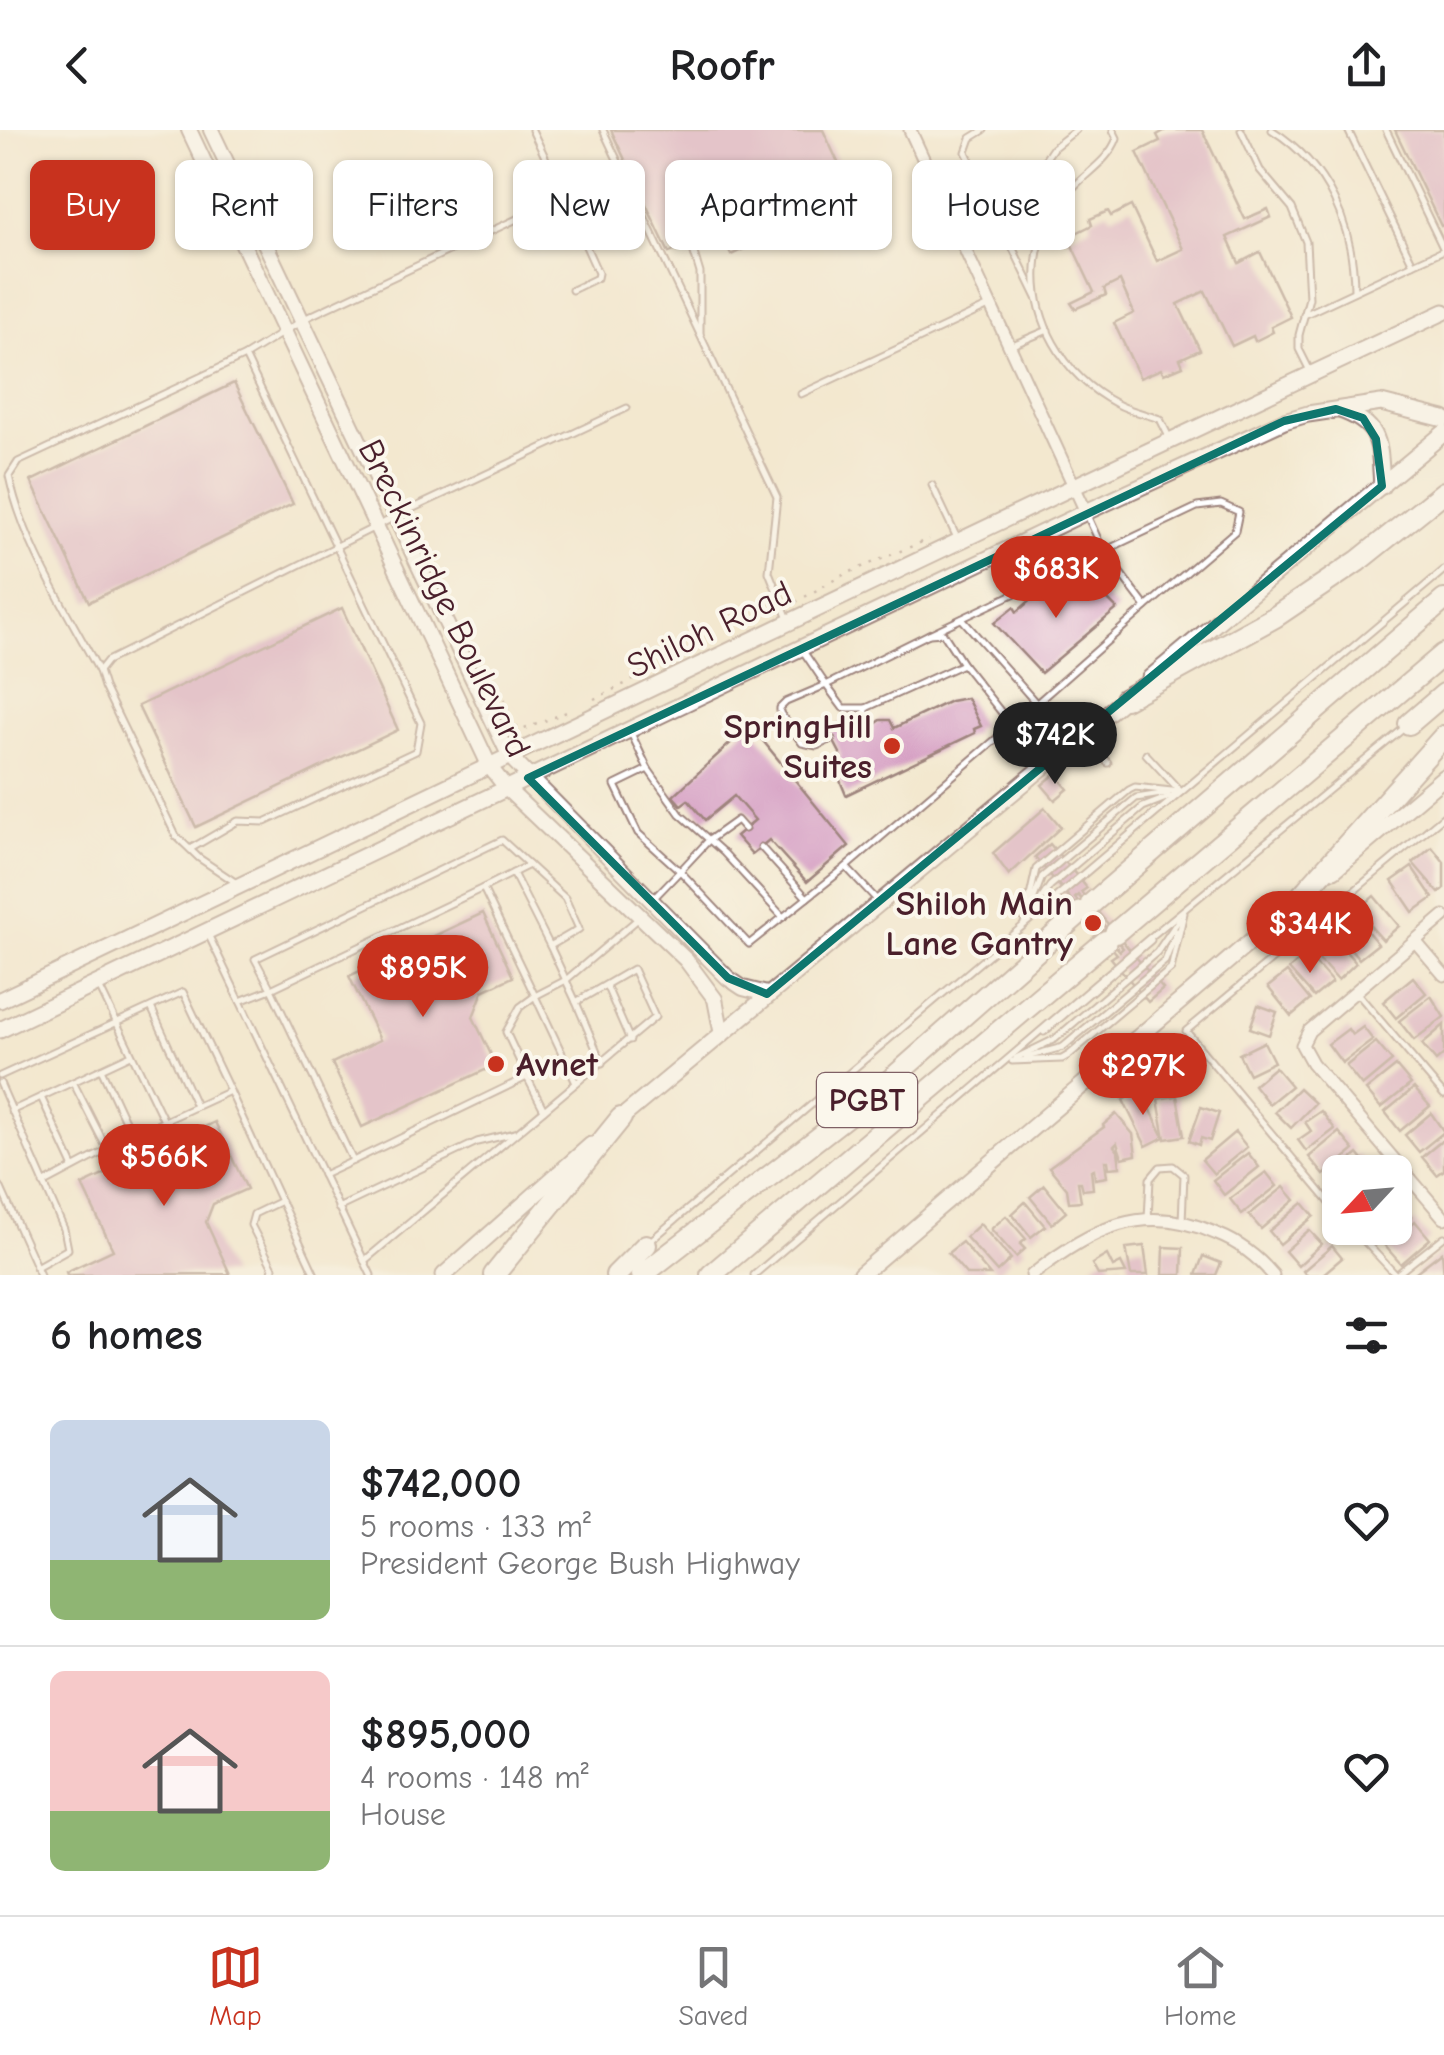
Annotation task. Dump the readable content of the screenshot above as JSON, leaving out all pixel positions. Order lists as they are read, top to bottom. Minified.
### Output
{"streets":{"highway":["PGBT"],"main road":["Shiloh Road"],"street":["Breckinridge Boulevard"]},"crossings":[["Breckinridge Boulevard","Shiloh Road"]],"places":["SpringHill Suites","Shiloh Main Lane Gantry","Avnet"],"north":"bottom left","page":{"header":"Roofr","chip":["Buy","Rent","Filters","New","Apartment","House"],"price":["$683K","$742K","$344K","$895K","$297K","$566K"],"heading":"6 homes","list":[{"name":"$742,000","note":"5 rooms · 133 m² · President George Bush Highway"},{"name":"$895,000","note":"4 rooms · 148 m² · House"}],"tabs":["Map","Saved","Home"]}}
